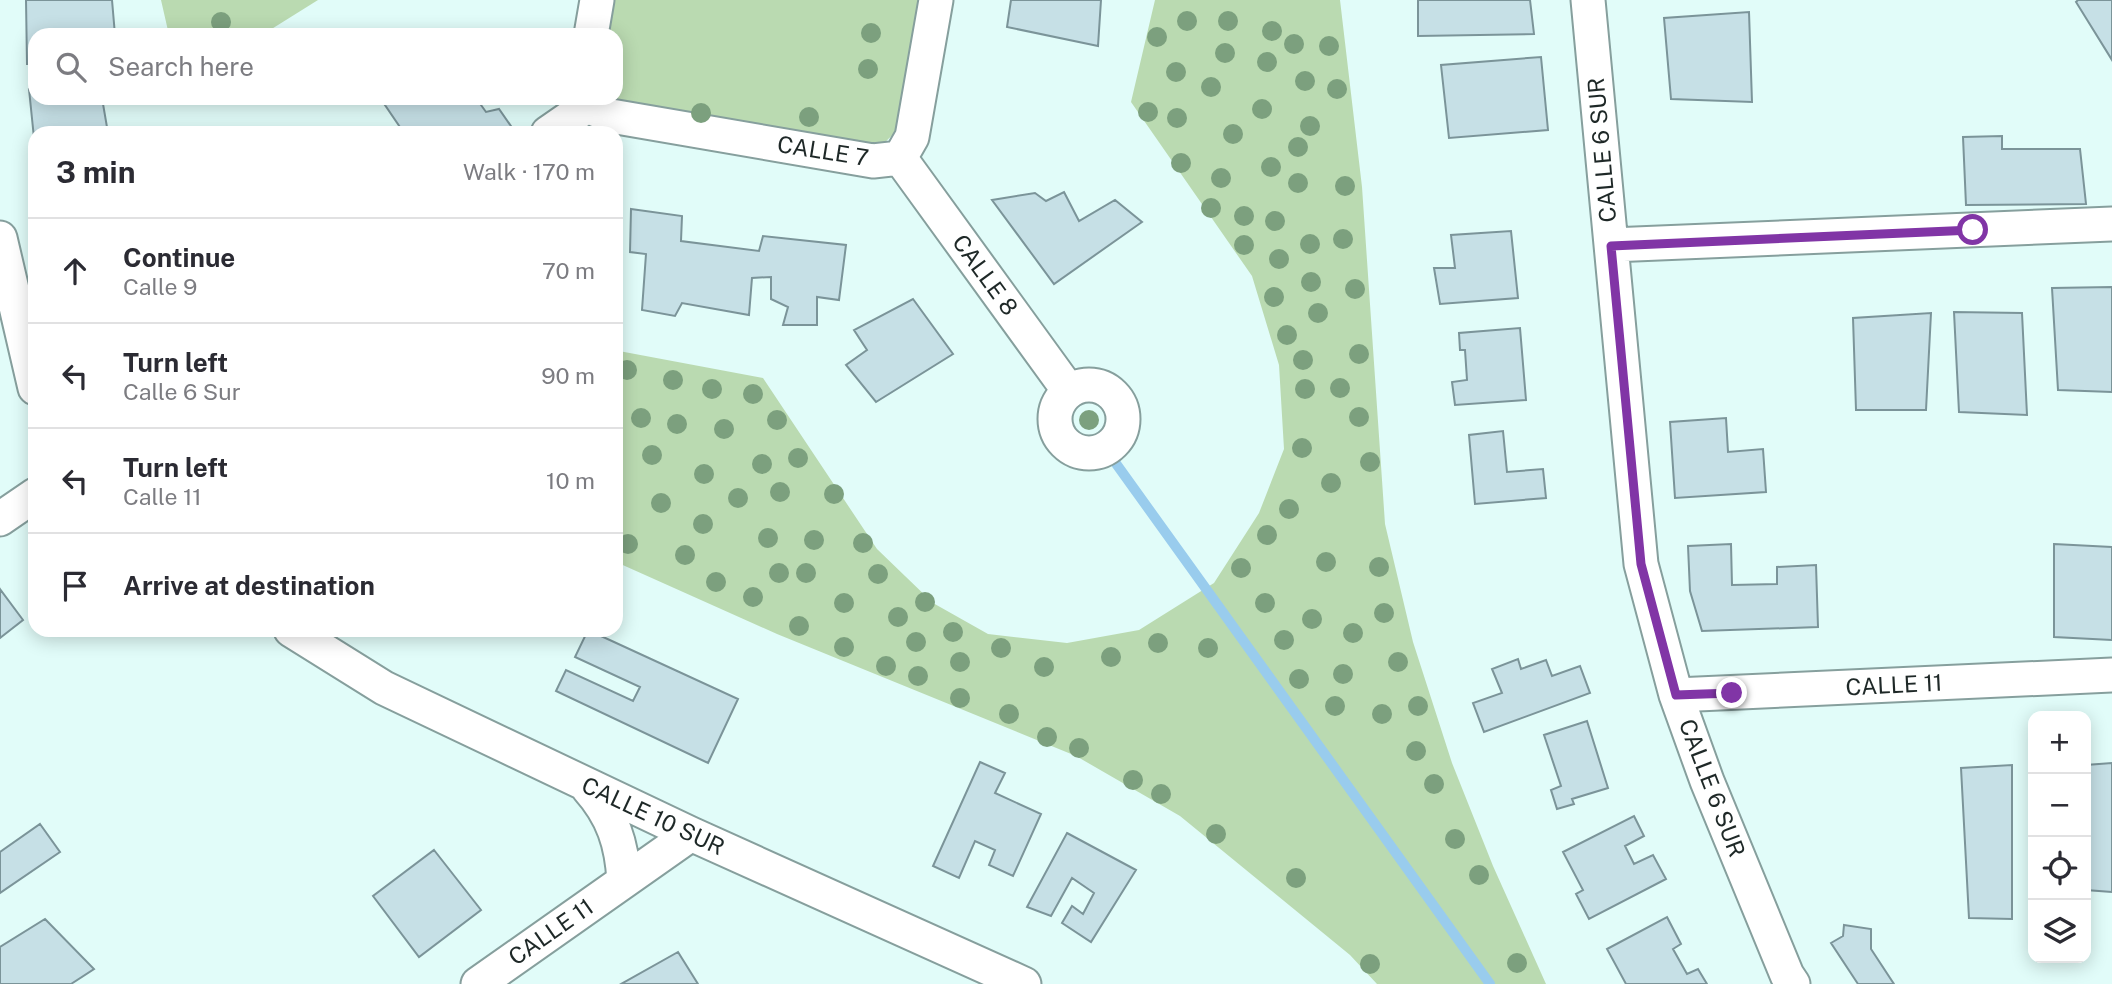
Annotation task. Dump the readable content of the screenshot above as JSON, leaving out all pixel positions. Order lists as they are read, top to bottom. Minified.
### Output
{"streets":{"street":["CALLE 6 SUR","CALLE 7","CALLE 8","CALLE 11","CALLE 10 SUR"]},"crossings":[["CALLE 6 SUR","CALLE 11"],["CALLE 7","CALLE 8"],["CALLE 11","CALLE 10 SUR"]],"page":{"search":"Search here","heading":["3 min","Walk · 170 m"],"list":[["Continue","Calle 9","70 m"],["Turn left","Calle 6 Sur","90 m"],["Turn left","Calle 11","10 m"],"Arrive at destination"],"map_buttons":["+","−"]}}
